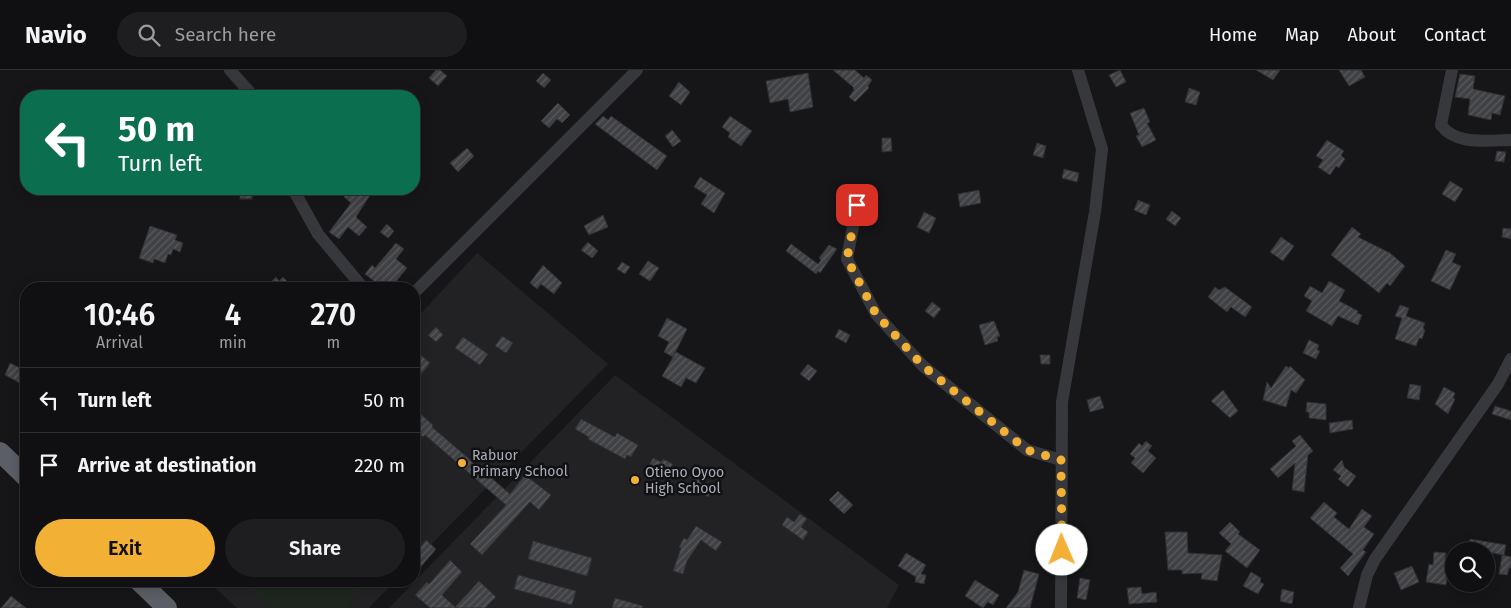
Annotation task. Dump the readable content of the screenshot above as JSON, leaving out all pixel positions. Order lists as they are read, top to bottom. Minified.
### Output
{"places":["Rabuor Primary School","Otieno Oyoo High School"],"page":{"header":"Navio","search":"Search here","nav":["Home","Map","About","Contact"],"turn":["50 m","Turn left"],"eta":["10:46","Arrival","4","min","270","m"],"list":[{"name":"Turn left","value":"50 m"},{"name":"Arrive at destination","value":"220 m"}],"buttons":["Exit","Share"]}}
